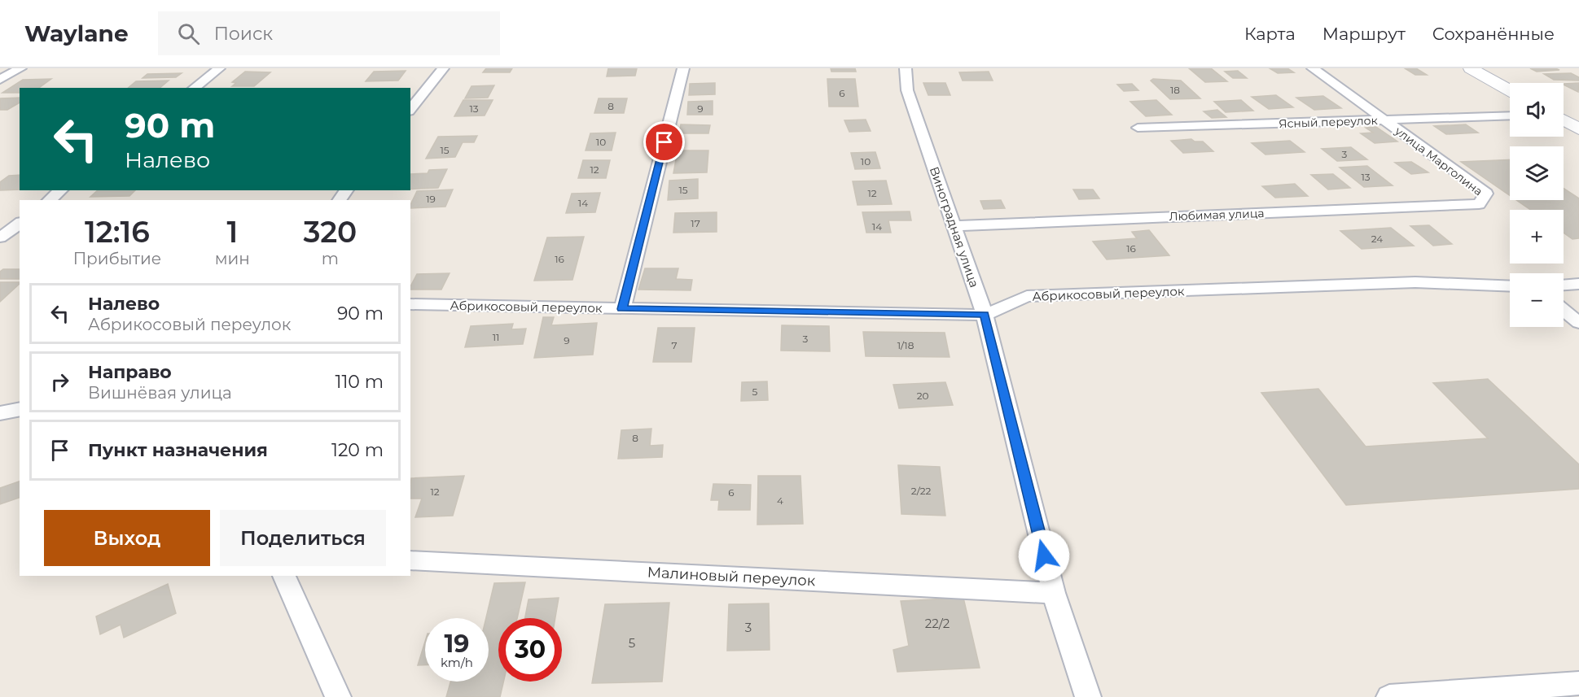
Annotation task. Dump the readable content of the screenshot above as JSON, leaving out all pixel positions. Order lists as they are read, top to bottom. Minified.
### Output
{"streets":{"street":["Ясный переулок","улица Марголина","Любимая улица","Виноградная улица","Абрикосовый переулок","Малиновый переулок"]},"crossings":[["Ясный переулок","улица Марголина"],["улица Марголина","Любимая улица"],["Любимая улица","Виноградная улица"],["Виноградная улица","Абрикосовый переулок"],["Виноградная улица","Малиновый переулок"]],"house_numbers":["18","6","8","13","9","10","15","3","10","12","13","15","12","19","14","17","14","24","16","16","11","3","9","7","1/18","5","20","8","2/22","12","6","4","22/2","3","5"],"page":{"header":"Waylane","search":"Поиск","nav":["Карта","Маршрут","Сохранённые"],"map_buttons":["+","−"],"turn":["90 m","Налево"],"eta":["12:16","Прибытие","1","мин","320","m"],"list":[{"name":"Налево","note":"Абрикосовый переулок","value":"90 m"},{"name":"Направо","note":"Вишнёвая улица","value":"110 m"},{"name":"Пункт назначения","value":"120 m"}],"buttons":["Выход","Поделиться"],"speed":"19 km/h","limit":"30"}}
